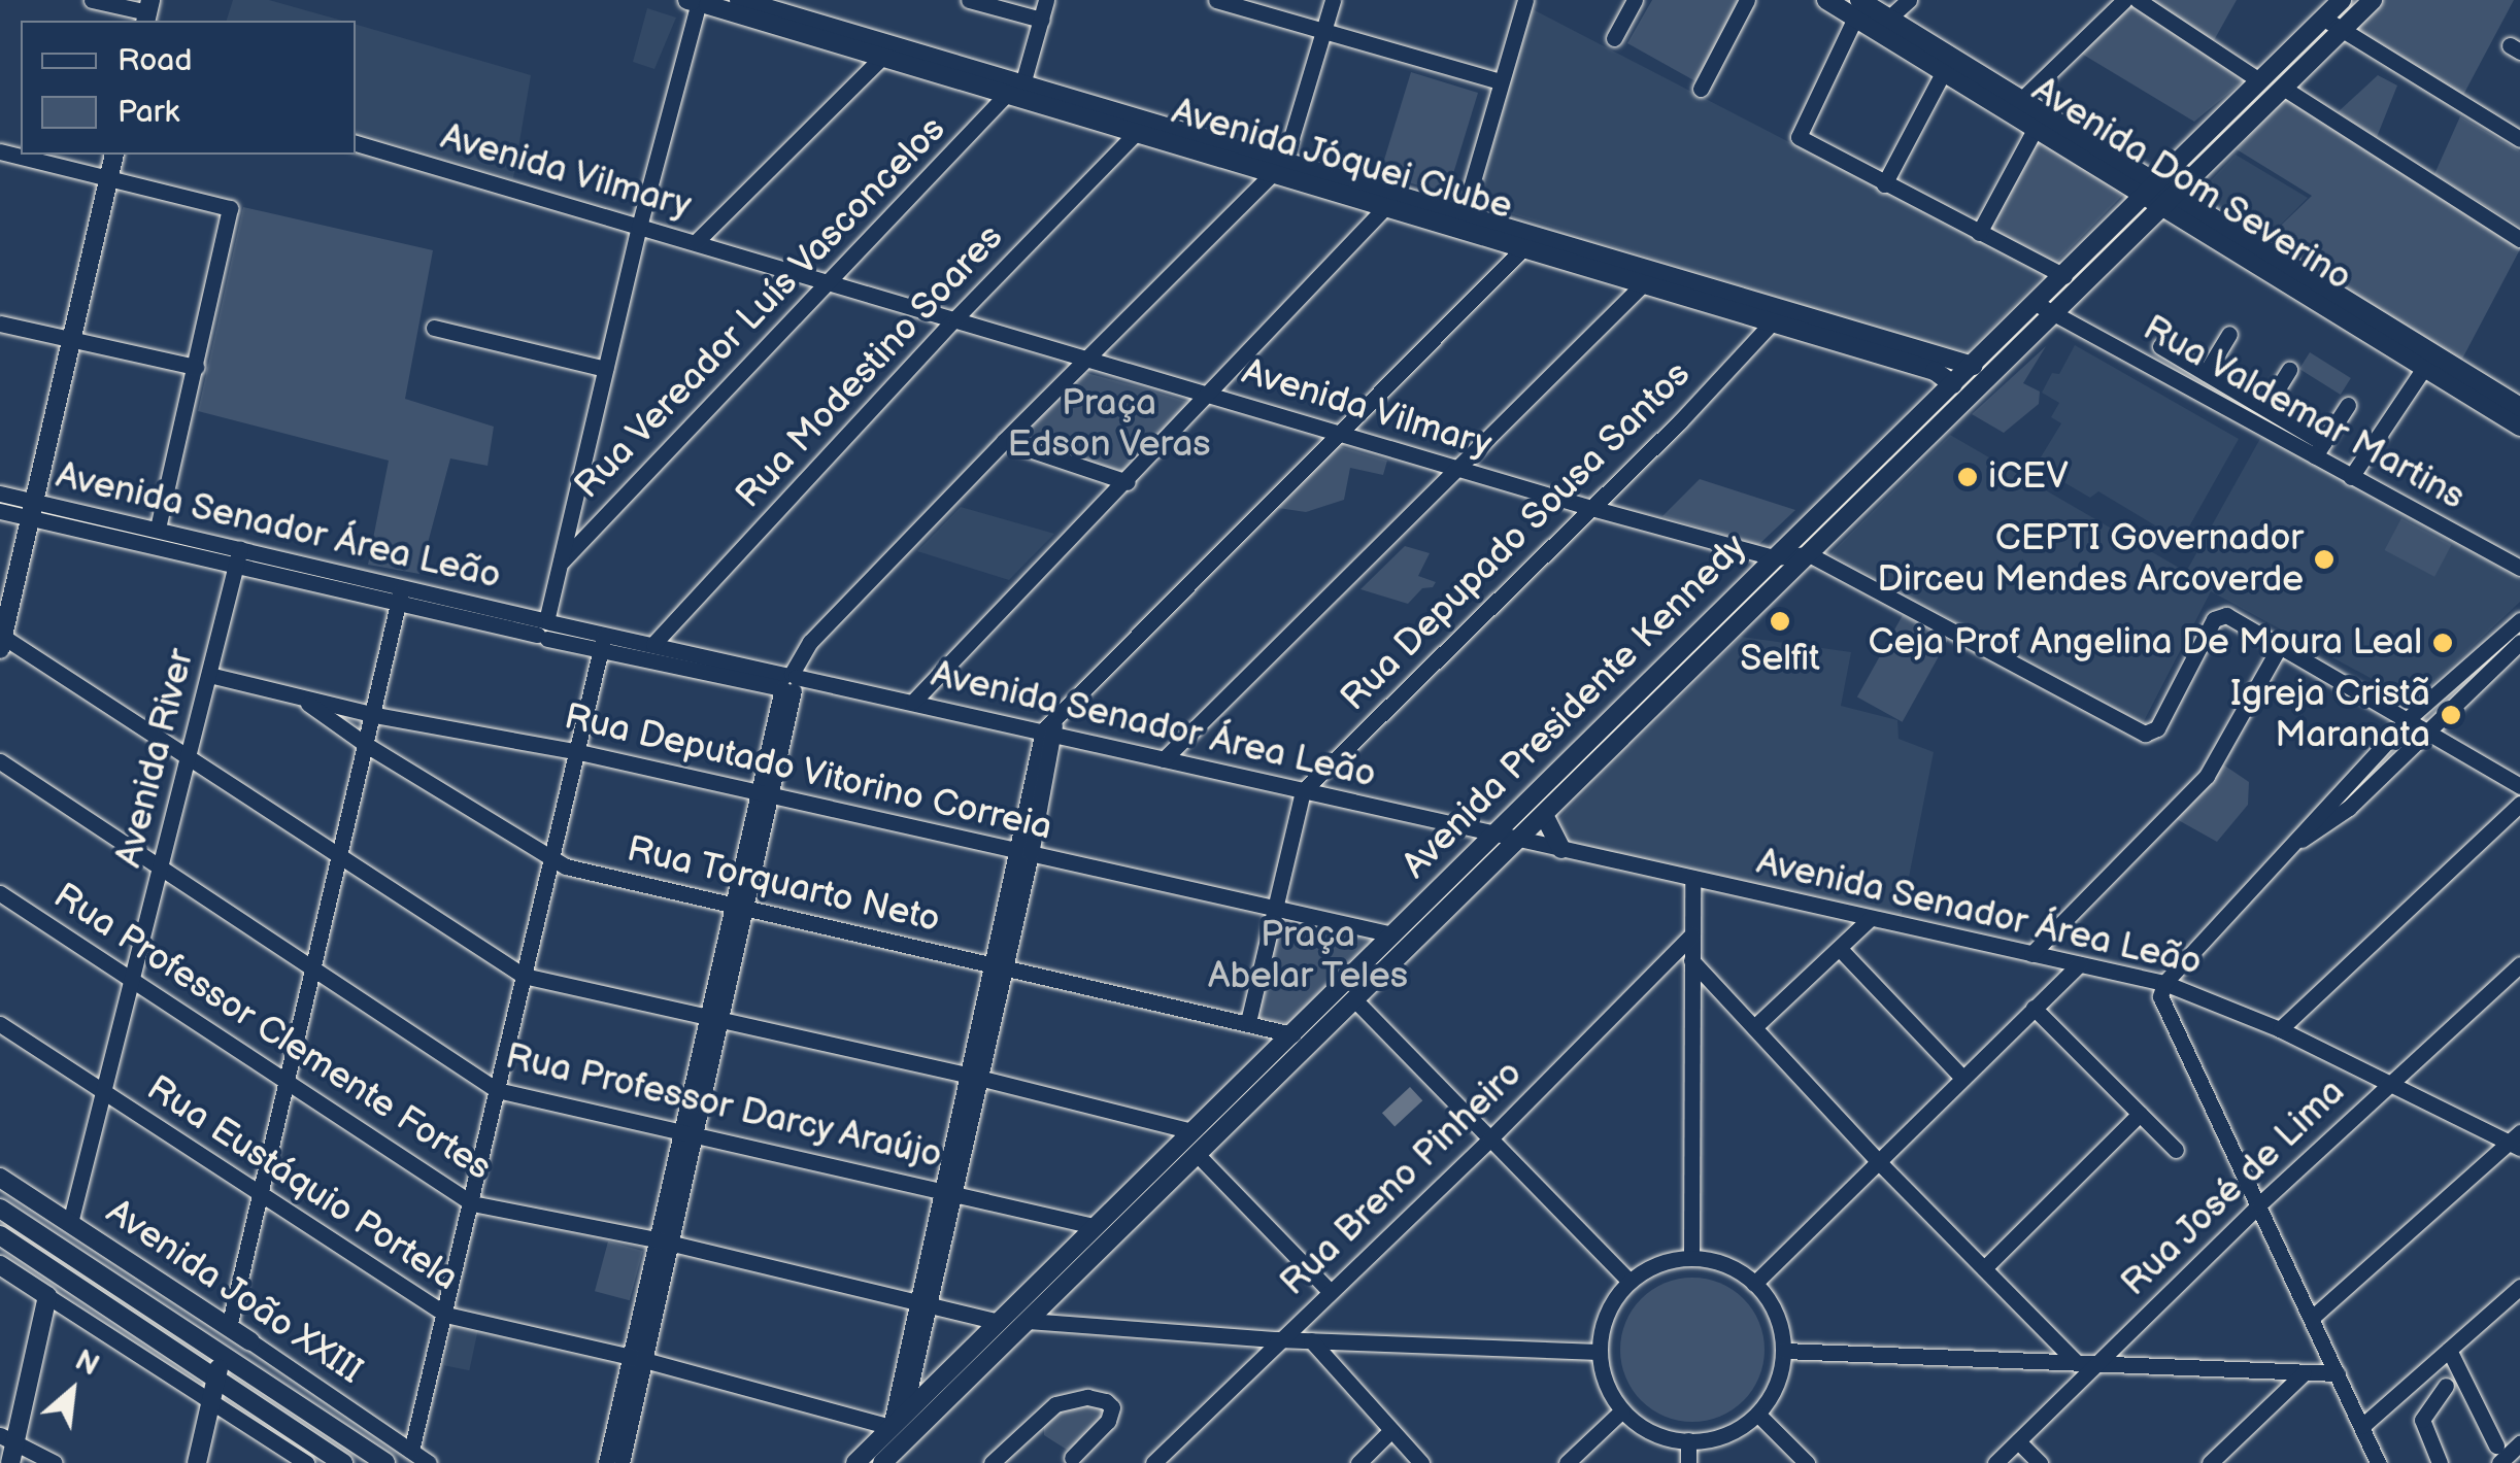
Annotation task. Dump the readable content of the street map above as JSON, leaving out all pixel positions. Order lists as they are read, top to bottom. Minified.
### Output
{"streets":{"main road":["Avenida Jóquei Clube","Avenida Dom Severino","Avenida Presidente Kennedy","Avenida João XXIII"],"street":["Avenida Vilmary","Rua Vereador Luís Vasconcelos","Rua Modestino Soares","Rua Valdemar Martins","Avenida Senador Área Leão","Rua Depupado Sousa Santos","Avenida River","Rua Deputado Vitorino Correia","Rua Torquarto Neto","Rua Professor Clemente Fortes","Rua Professor Darcy Araújo","Rua Breno Pinheiro","Rua Eustáquio Portela","Rua José de Lima"]},"crossings":[["Avenida Jóquei Clube","Rua Vereador Luís Vasconcelos"],["Avenida Jóquei Clube","Rua Modestino Soares"],["Avenida Jóquei Clube","Rua Depupado Sousa Santos"],["Avenida Jóquei Clube","Avenida Presidente Kennedy"],["Avenida Vilmary","Rua Vereador Luís Vasconcelos"],["Avenida Vilmary","Rua Modestino Soares"],["Avenida Vilmary","Rua Depupado Sousa Santos"],["Avenida Vilmary","Avenida Presidente Kennedy"],["Avenida Dom Severino","Avenida Presidente Kennedy"],["Rua Modestino Soares","Avenida Senador Área Leão"],["Rua Valdemar Martins","Avenida Presidente Kennedy"],["Avenida Senador Área Leão","Rua Depupado Sousa Santos"],["Avenida Senador Área Leão","Avenida Presidente Kennedy"],["Avenida Senador Área Leão","Avenida River"],["Avenida Senador Área Leão","Rua José de Lima"],["Avenida Presidente Kennedy","Rua Deputado Vitorino Correia"],["Avenida Presidente Kennedy","Rua Torquarto Neto"],["Avenida Presidente Kennedy","Rua Professor Clemente Fortes"],["Avenida Presidente Kennedy","Rua Professor Darcy Araújo"],["Avenida Presidente Kennedy","Rua Eustáquio Portela"],["Avenida River","Rua Deputado Vitorino Correia"],["Avenida River","Rua Professor Clemente Fortes"],["Avenida River","Rua Professor Darcy Araújo"],["Avenida River","Rua Eustáquio Portela"],["Avenida River","Avenida João XXIII"],["Rua Deputado Vitorino Correia","Rua Torquarto Neto"]],"parks":["Praça Edson Veras","Praça Abelar Teles"],"places":["iCEV","CEPTI Governador Dirceu Mendes Arcoverde","Selfit","Ceja Prof Angelina De Moura Leal","Igreja Cristã Maranata"],"legend":["Road","Park"],"north":"top right"}
